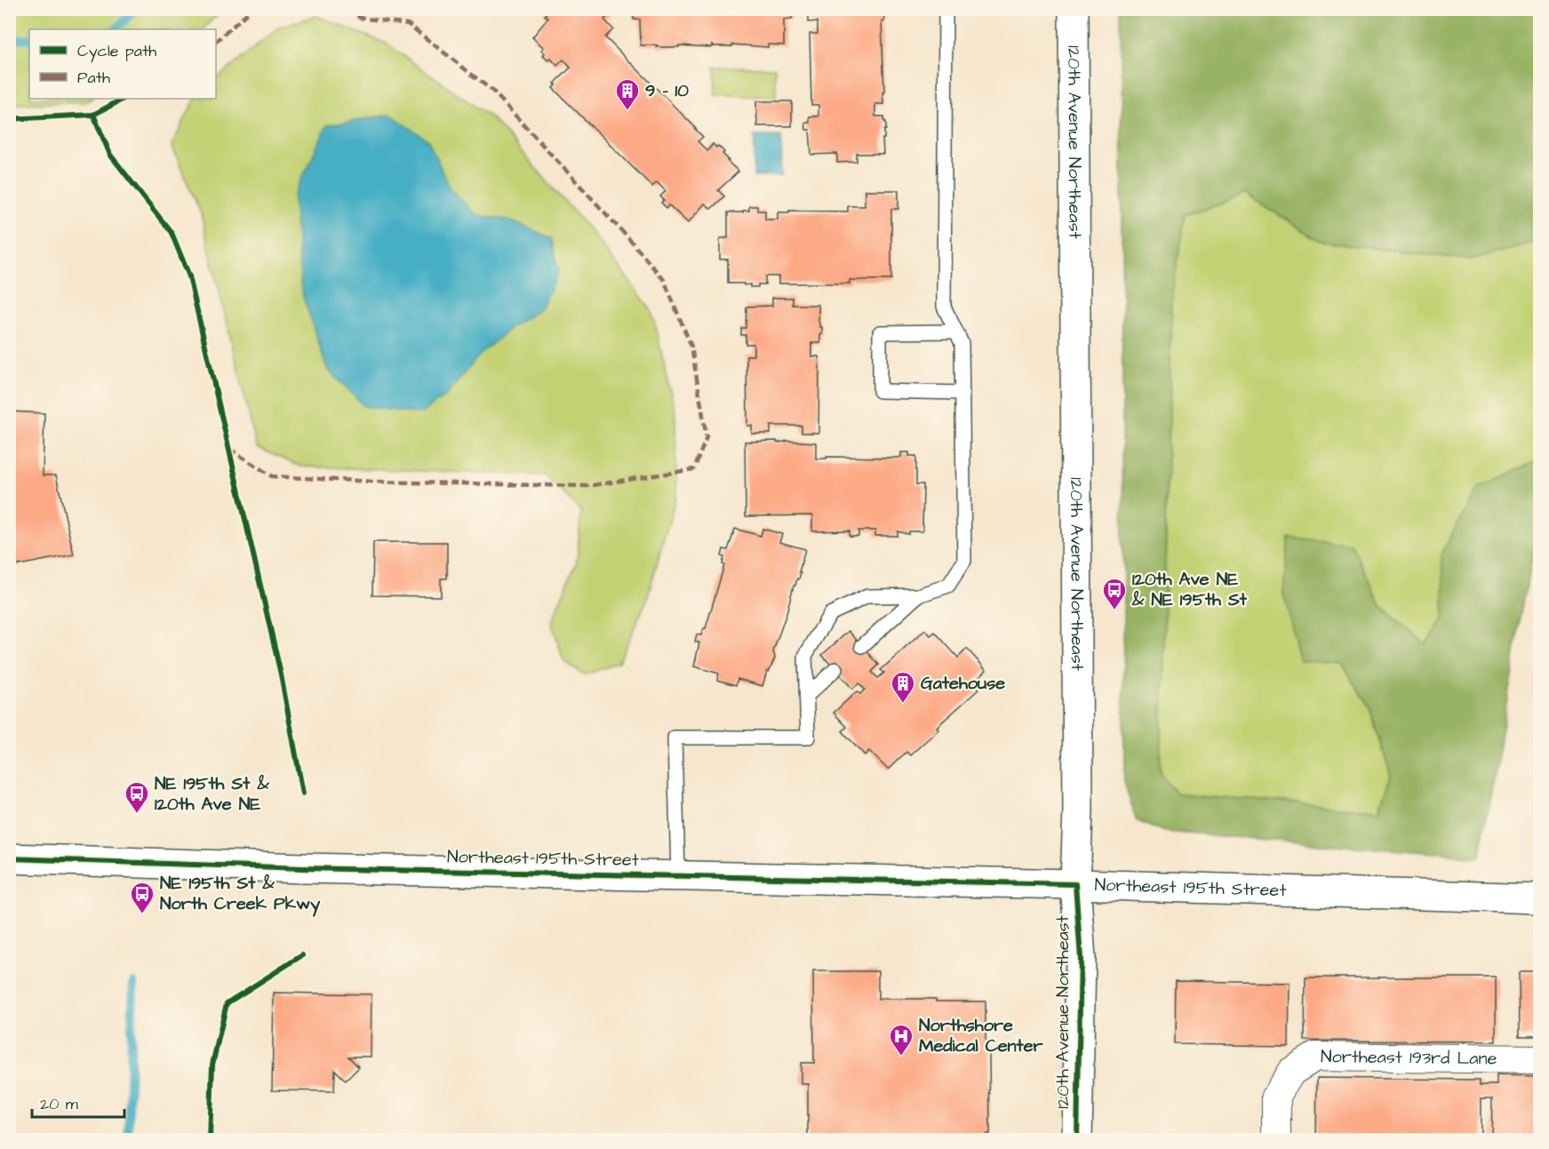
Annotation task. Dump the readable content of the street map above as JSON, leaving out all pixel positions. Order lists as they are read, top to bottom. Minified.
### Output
{"streets":{"main road":["120th Avenue Northeast","Northeast 195th Street"],"street":["Northeast 193rd Lane"]},"crossings":[["120th Avenue Northeast","Northeast 195th Street"]],"places":{"building":["9 - 10","Gatehouse"],"bus stop":["120th Ave NE & NE 195th St","NE 195th St & 120th Ave NE","NE 195th St & North Creek Pkwy"],"hospital":["Northshore Medical Center"]},"legend":["Cycle path","Path"],"scale_bar":"20 m"}
